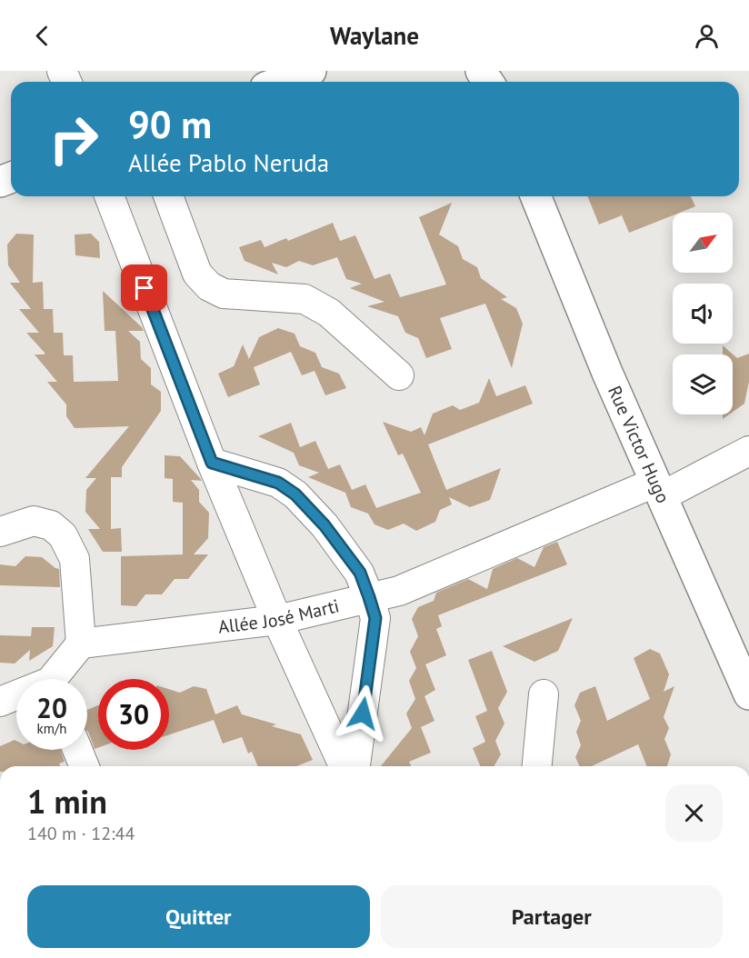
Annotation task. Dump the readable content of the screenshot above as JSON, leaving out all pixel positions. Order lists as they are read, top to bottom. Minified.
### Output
{"streets":{"street":["Rue Victor Hugo","Allée José Marti"]},"crossings":[["Rue Victor Hugo","Allée José Marti"]],"north":"top right","page":{"header":"Waylane","turn":["90 m","Allée Pablo Neruda"],"speed":"20 km/h","limit":"30","heading":["1 min","140 m · 12:44"],"buttons":["Quitter","Partager"]}}
